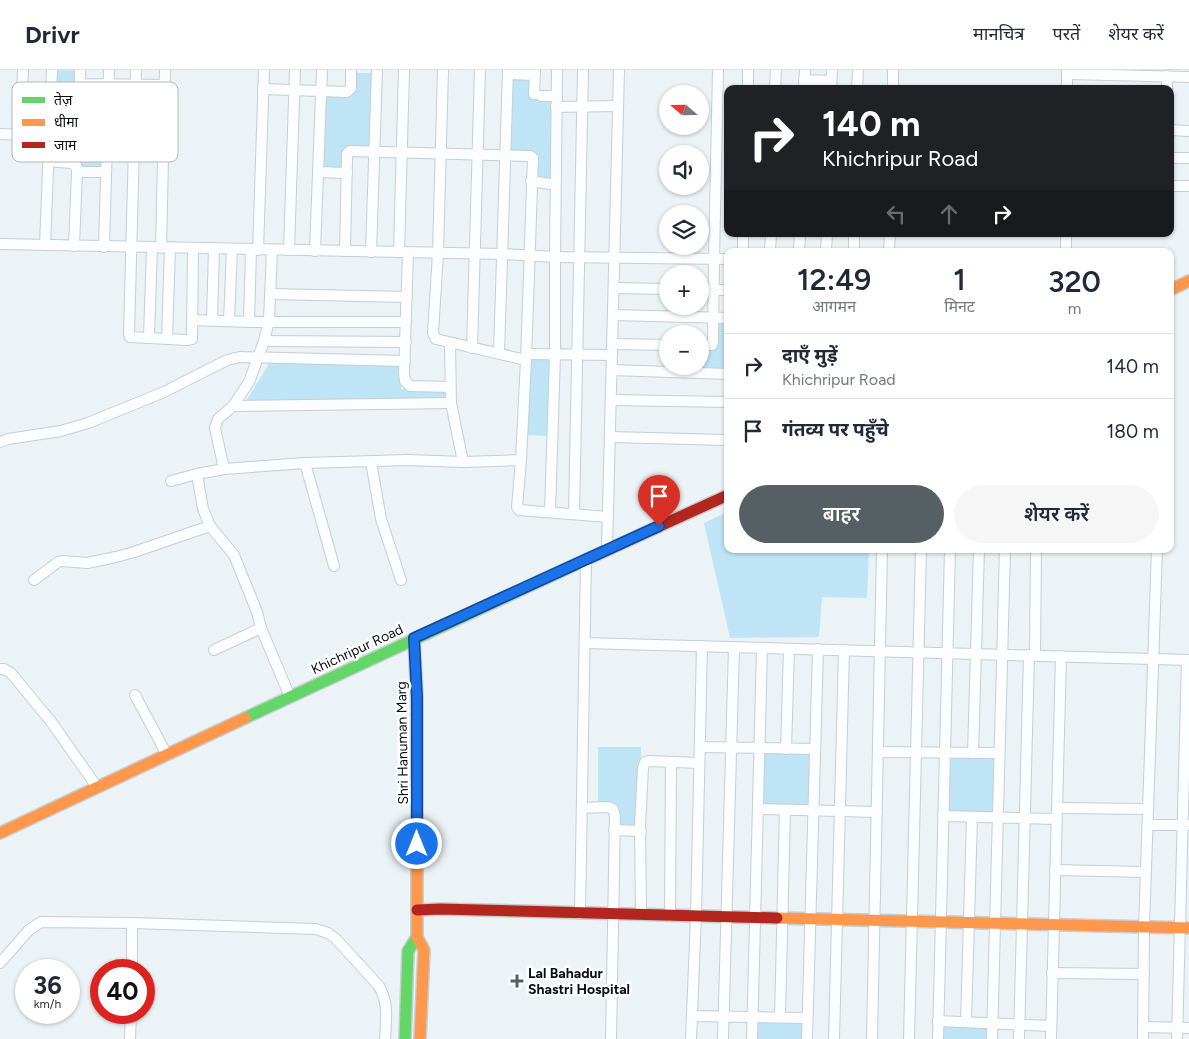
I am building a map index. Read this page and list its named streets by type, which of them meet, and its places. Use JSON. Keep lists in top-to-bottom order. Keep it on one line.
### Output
{"streets":{"street":["Khichripur Road","Shri Hanuman Marg"]},"crossings":[["Khichripur Road","Shri Hanuman Marg"]],"places":{"health":["Lal Bahadur Shastri Hospital"]},"legend":["तेज़","धीमा","जाम"],"north":"left","page":{"header":"Drivr","nav":["मानचित्र","परतें","शेयर करें"],"map_buttons":["+","−"],"turn":["140 m","Khichripur Road"],"eta":["12:49","आगमन","1","मिनट","320","m"],"list":[{"name":"दाएँ मुड़ें","note":"Khichripur Road","value":"140 m"},{"name":"गंतव्य पर पहुँचे","value":"180 m"}],"buttons":["बाहर","शेयर करें"],"speed":"36 km/h","limit":"40"}}
